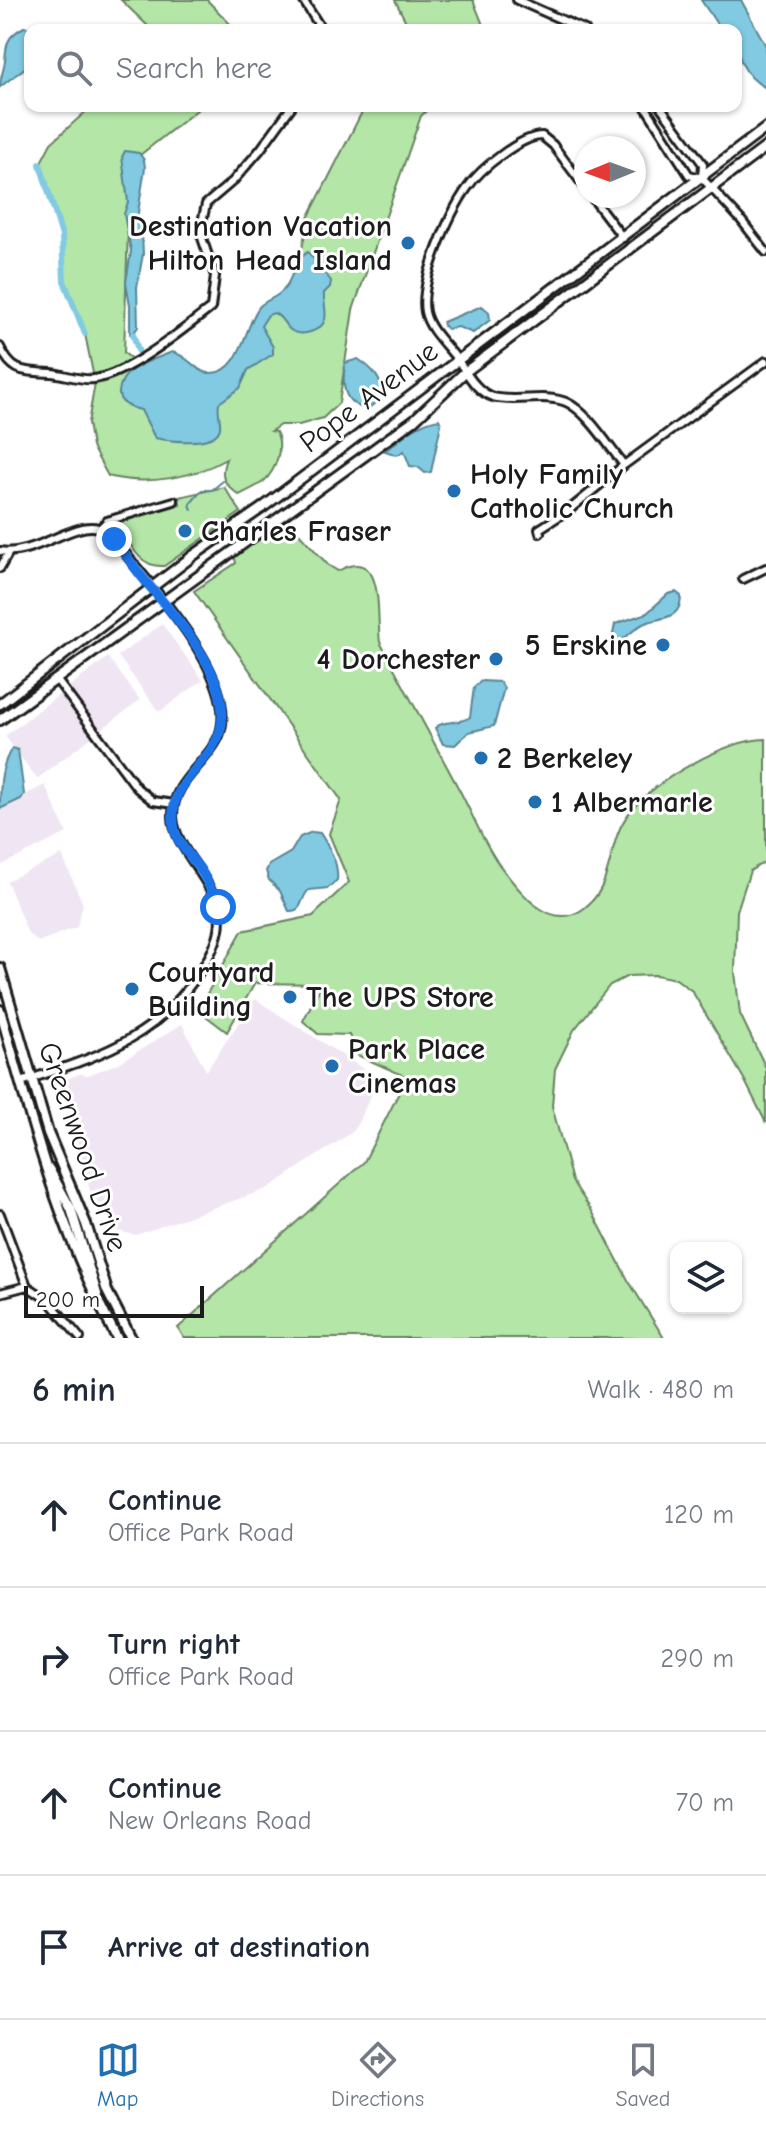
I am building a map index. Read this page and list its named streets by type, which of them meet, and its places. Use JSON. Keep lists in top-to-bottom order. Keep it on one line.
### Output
{"streets":{"main road":["Pope Avenue","Greenwood Drive"]},"places":["Destination Vacation Hilton Head Island","Holy Family Catholic Church","Charles Fraser","5 Erskine","4 Dorchester","2 Berkeley","1 Albermarle","Courtyard Building","The UPS Store","Park Place Cinemas"],"scale_bar":"200 m","north":"left","page":{"search":"Search here","scale":"200 m","heading":["6 min","Walk · 480 m"],"list":[["Continue","Office Park Road","120 m"],["Turn right","Office Park Road","290 m"],["Continue","New Orleans Road","70 m"],"Arrive at destination"],"nav":["Map","Directions","Saved"]}}
